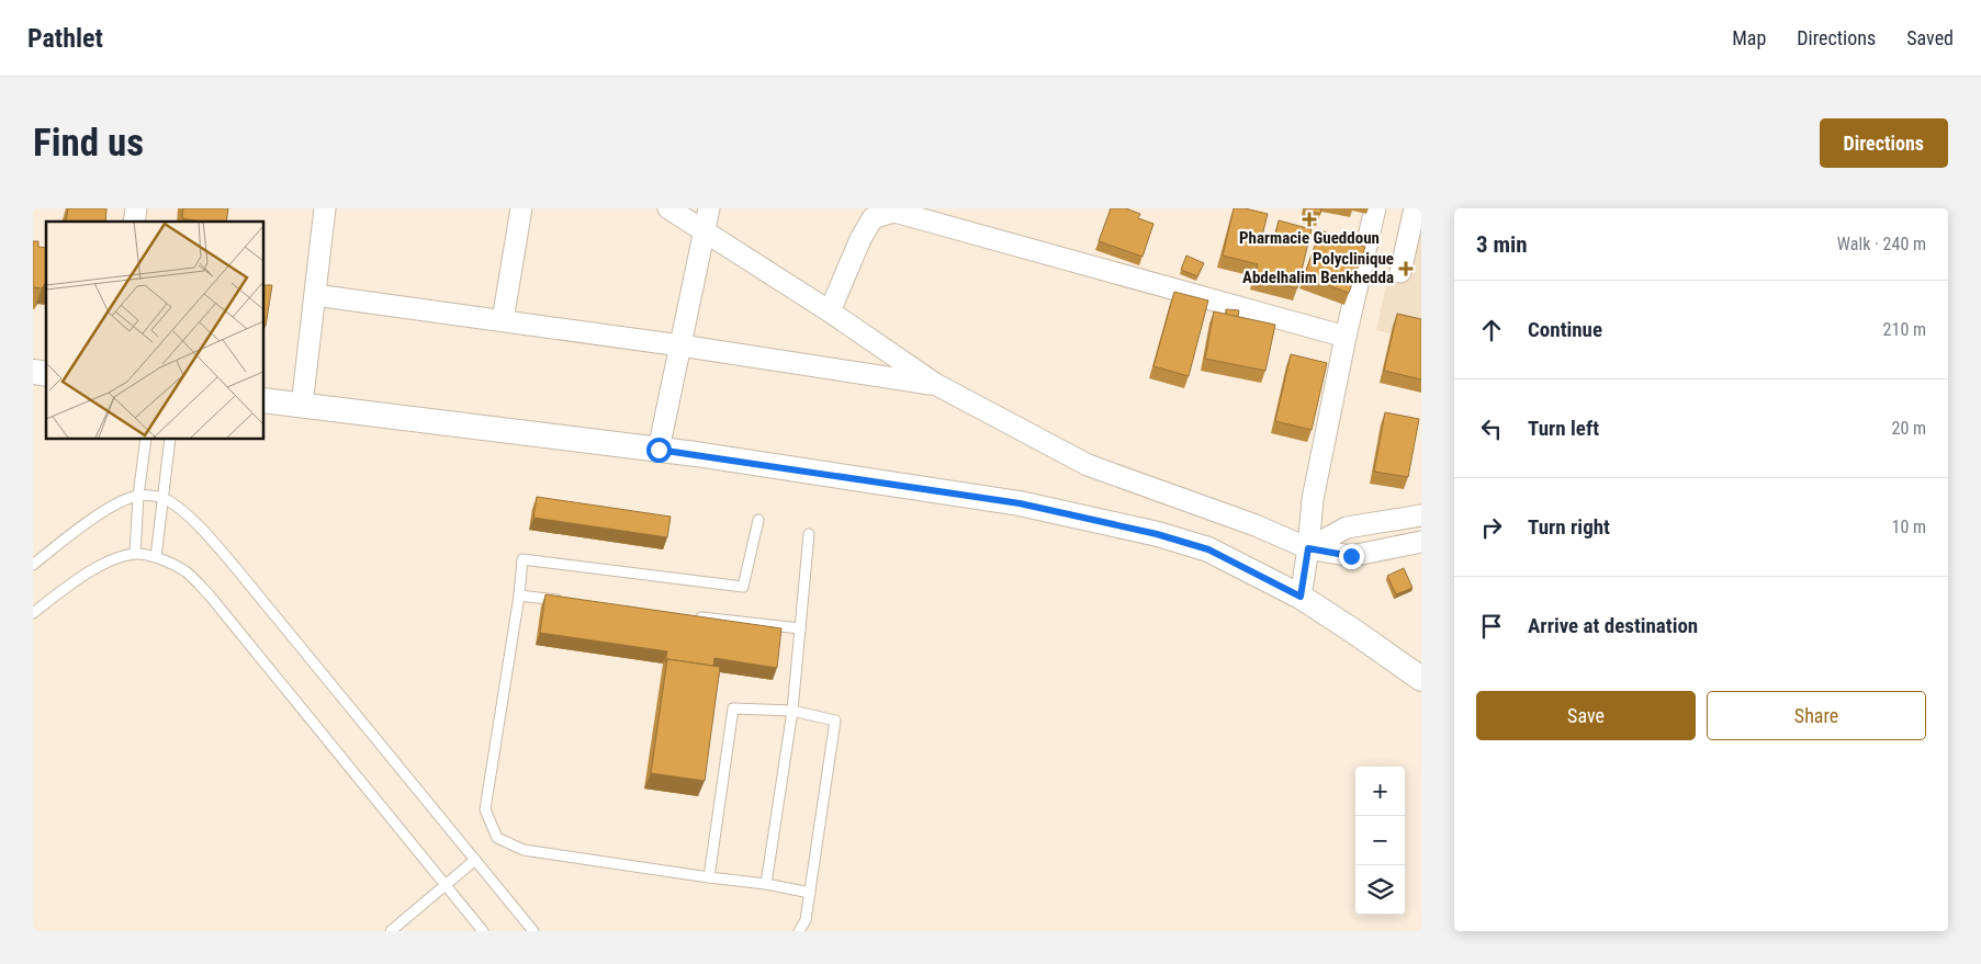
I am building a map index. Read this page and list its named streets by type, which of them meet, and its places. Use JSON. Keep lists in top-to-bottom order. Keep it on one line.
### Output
{"places":{"health":["Pharmacie Gueddoun","Polyclinique Abdelhalim Benkhedda"]},"page":{"header":"Pathlet","nav":["Map","Directions","Saved"],"buttons":["Directions",["Save","Share"]],"title":"Find us","heading":["3 min","Walk · 240 m"],"list":[["Continue","210 m"],["Turn left","20 m"],["Turn right","10 m"],"Arrive at destination"],"map_buttons":["+","−"]}}
